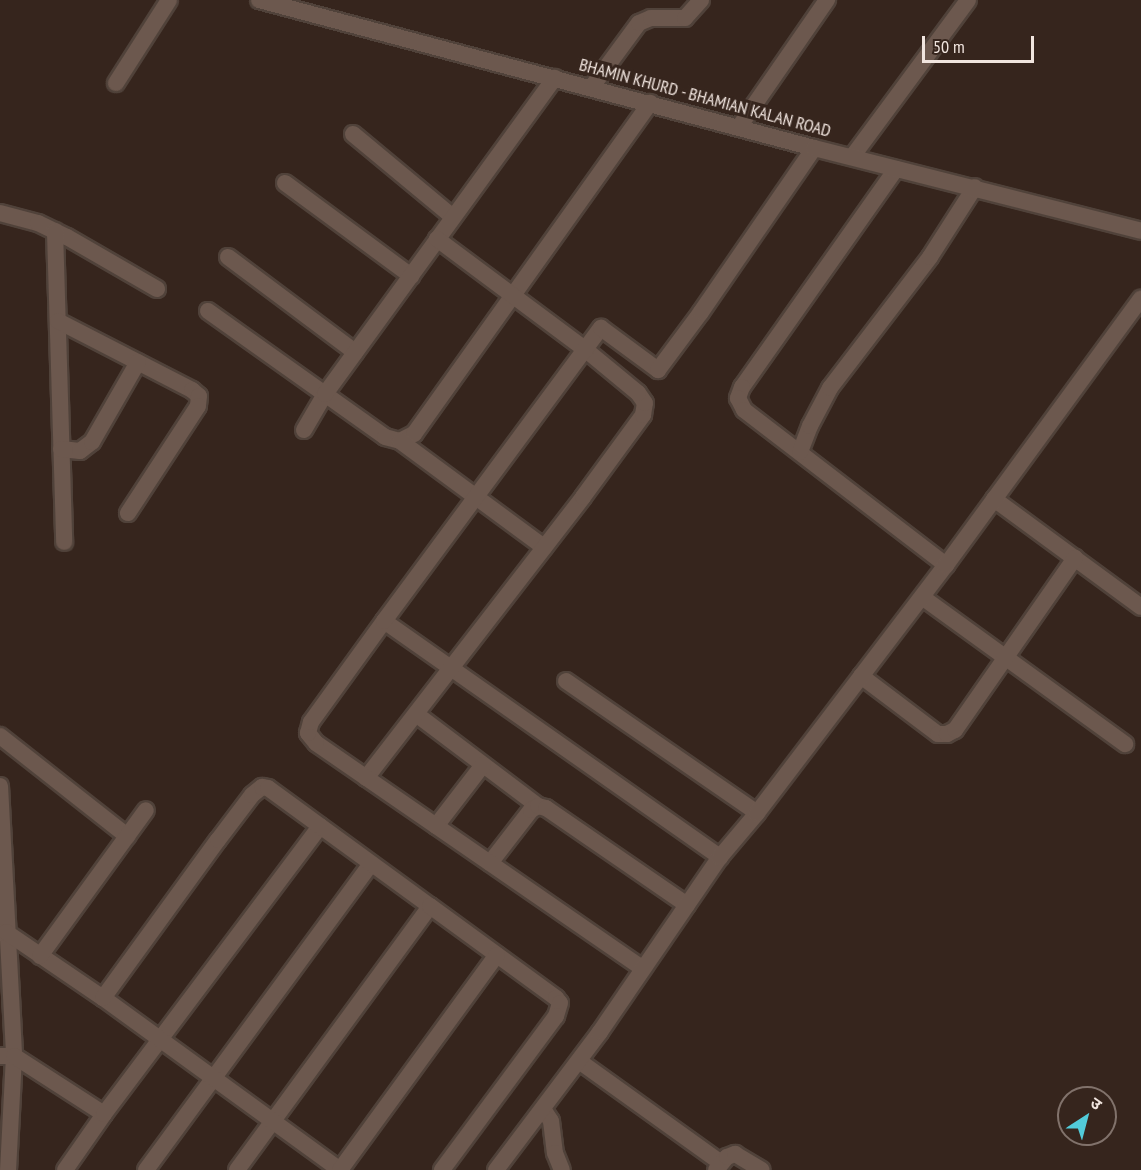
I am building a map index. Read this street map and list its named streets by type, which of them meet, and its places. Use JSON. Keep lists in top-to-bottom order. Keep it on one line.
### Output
{"streets":{"street":["BHAMIN KHURD - BHAMIAN KALAN ROAD"]},"scale_bar":"50 m","north":"top right"}
